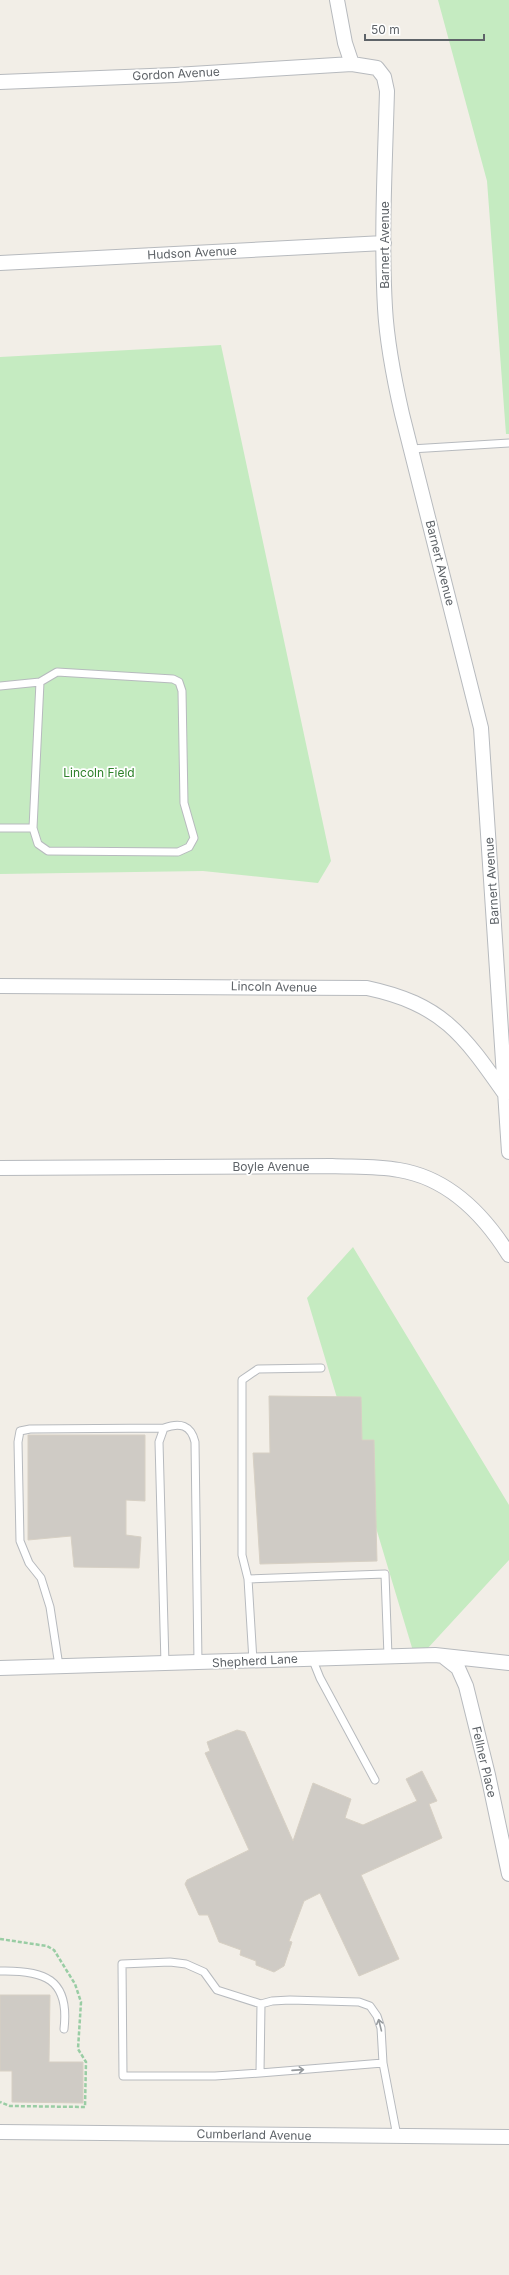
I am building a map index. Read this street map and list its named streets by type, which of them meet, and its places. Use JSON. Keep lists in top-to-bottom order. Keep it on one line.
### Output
{"streets":{"street":["Gordon Avenue","Barnert Avenue","Hudson Avenue","Lincoln Avenue","Boyle Avenue","Shepherd Lane","Fellner Place","Cumberland Avenue"]},"crossings":[["Gordon Avenue","Barnert Avenue"],["Barnert Avenue","Hudson Avenue"],["Barnert Avenue","Lincoln Avenue"],["Shepherd Lane","Fellner Place"]],"parks":["Lincoln Field"],"scale_bar":"50 m"}
